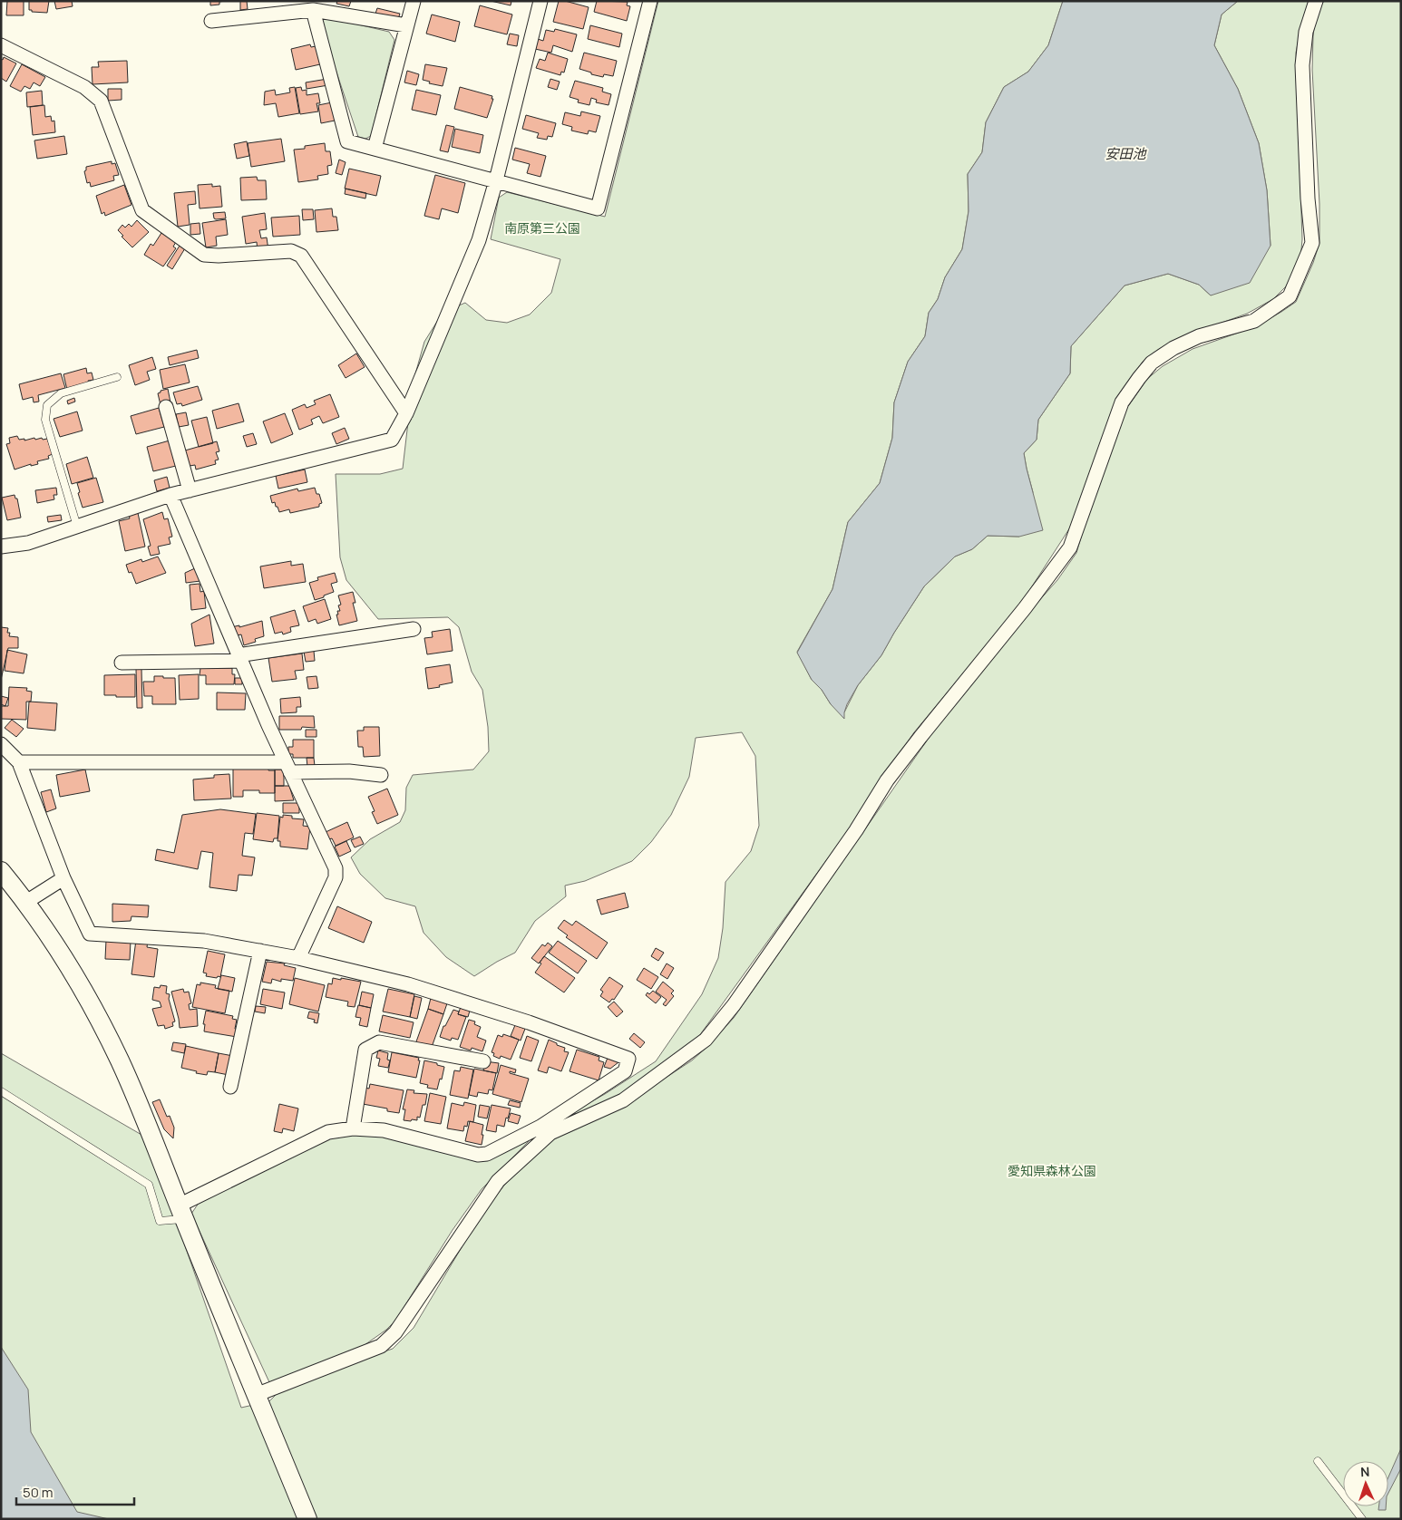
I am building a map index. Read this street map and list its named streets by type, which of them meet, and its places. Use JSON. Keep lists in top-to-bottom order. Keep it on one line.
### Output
{"water":["安田池"],"parks":["南原第三公園","愛知県森林公園"],"scale_bar":"50 m","north":"top"}
